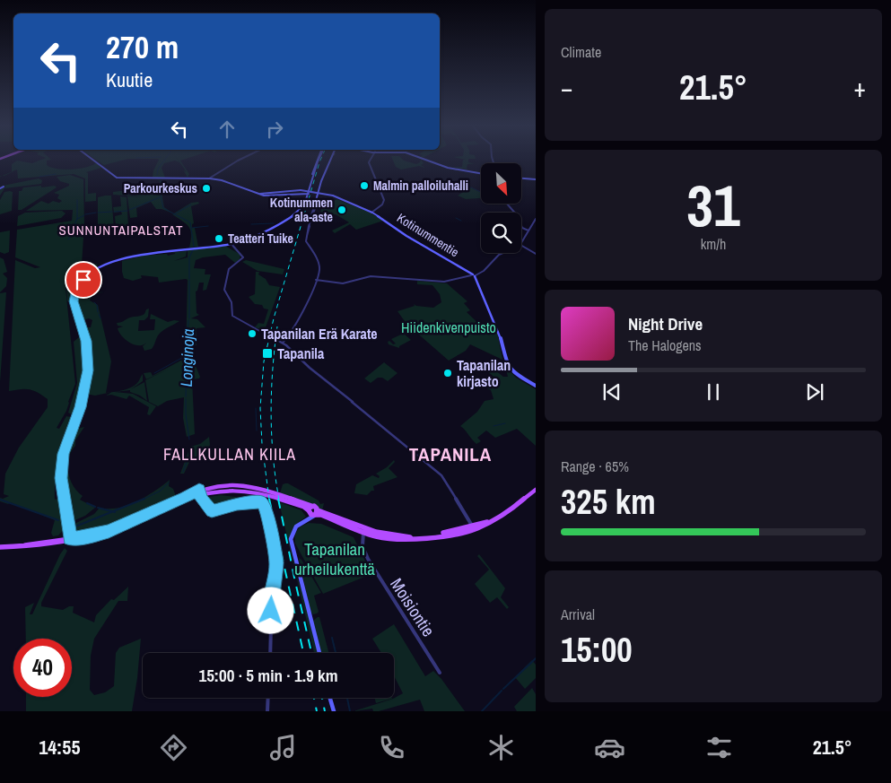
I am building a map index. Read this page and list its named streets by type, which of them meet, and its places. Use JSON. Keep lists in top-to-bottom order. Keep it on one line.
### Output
{"streets":{"main road":["Kotinummentie"],"street":["Moisiontie"]},"districts":["SUNNUNTAIPALSTAT","FALLKULLAN KIILA","TAPANILA"],"water":["Longinoja"],"parks":["Hiidenkivenpuisto","Tapanilan urheilukenttä"],"places":{"other":["Malmin palloiluhalli","Parkourkeskus","Kotinummen ala-aste","Teatteri Tuike","Tapanilan Erä Karate","Tapanilan kirjasto"],"transit":["Tapanila"]},"north":"bottom right","page":{"tile":["Climate",["31","km/h"],["Range · 65%","325 km"],["Arrival","15:00"]],"turn":["270 m","Kuutie"],"heat":["−","21.5°","+"],"song":["Night Drive","The Halogens"],"limit":"40","trip":"15:00 · 5 min · 1.9 km","tabs":["14:55","21.5°"]}}
